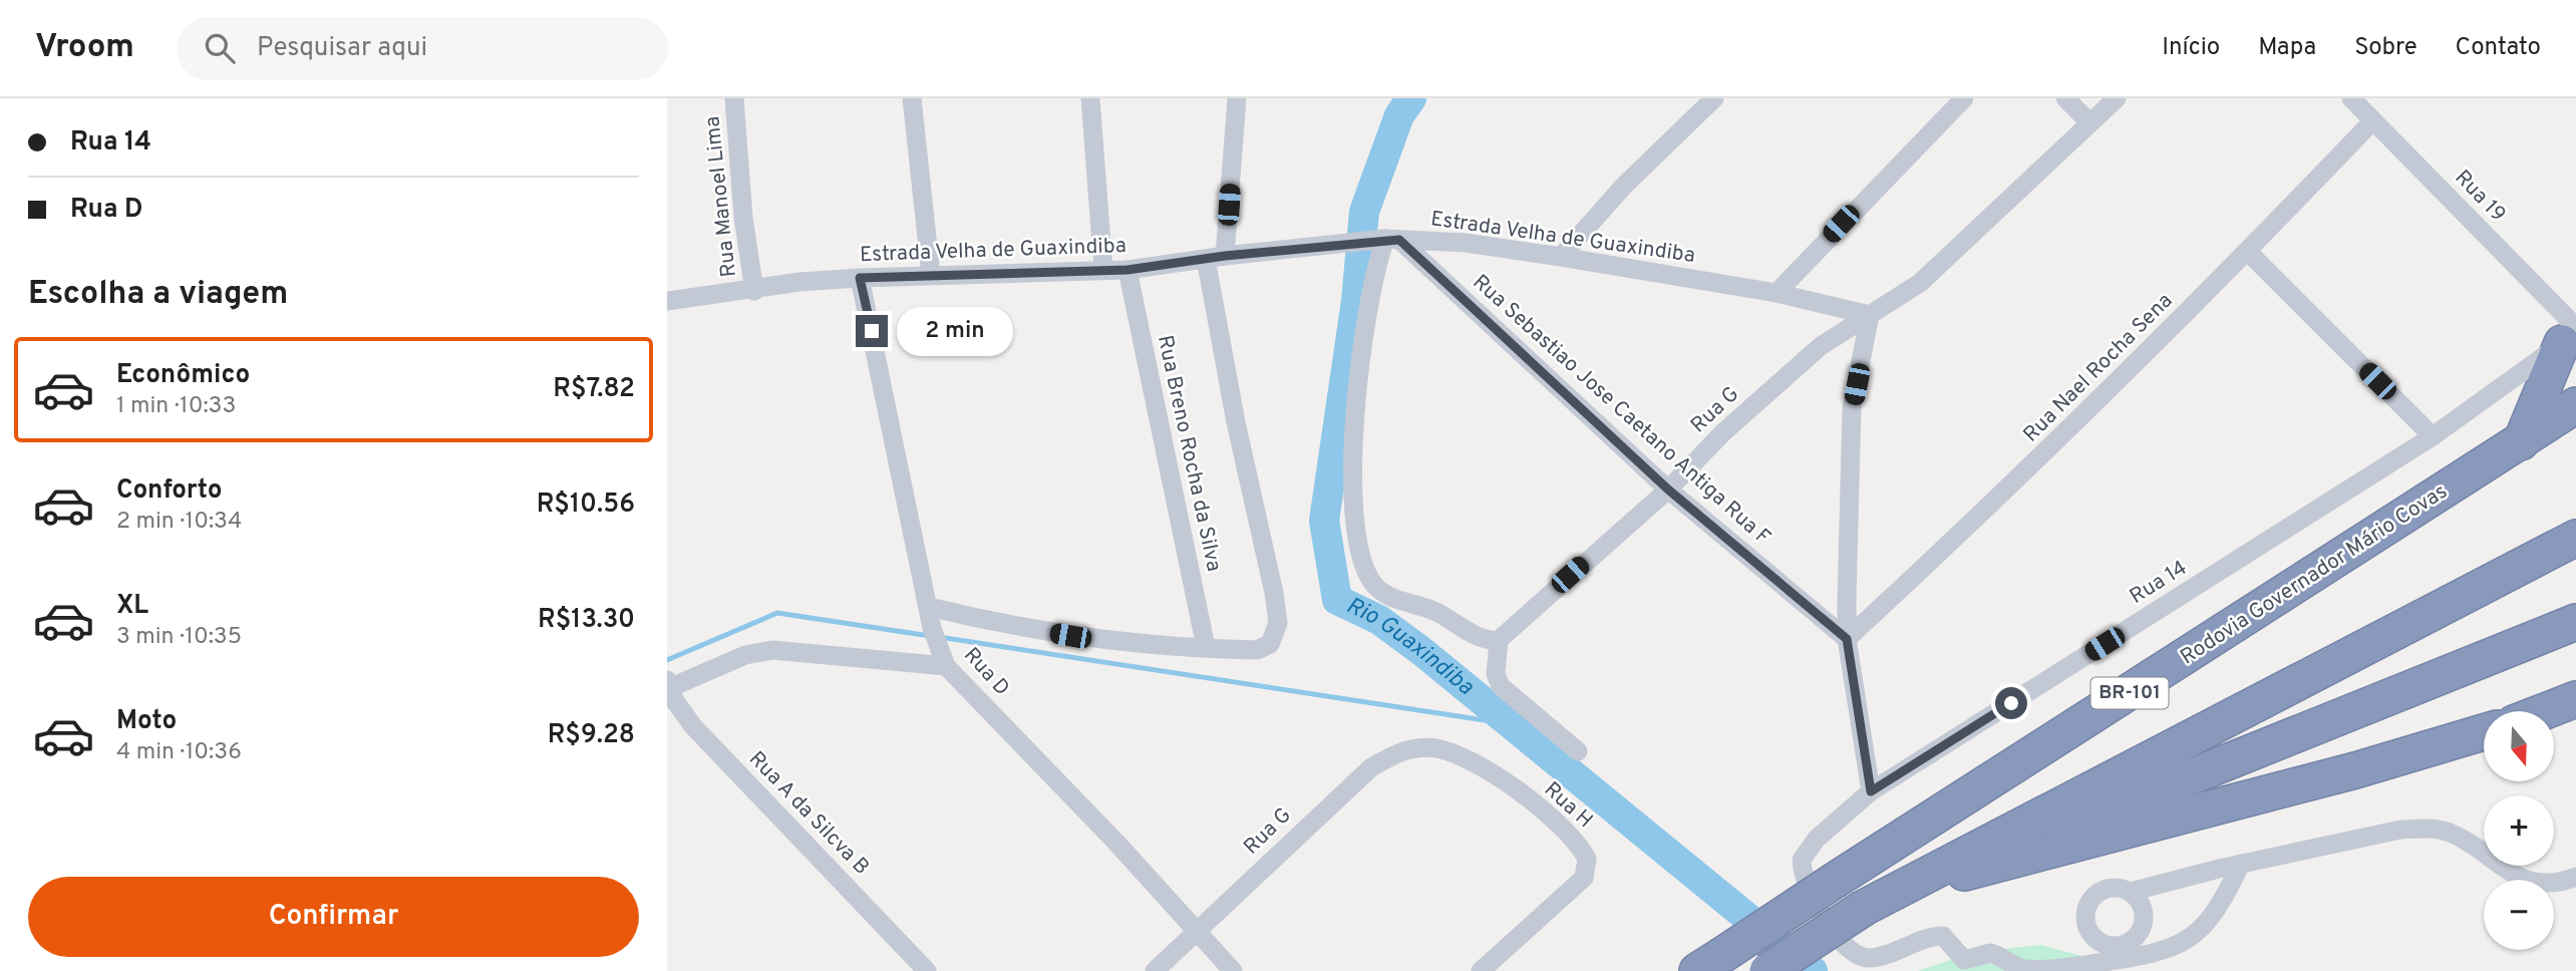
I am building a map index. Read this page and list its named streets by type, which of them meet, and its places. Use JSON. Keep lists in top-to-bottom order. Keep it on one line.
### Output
{"streets":{"highway":["Rodovia Governador Mário Covas","BR-101"],"street":["Rua Manoel Lima","Rua 19","Estrada Velha de Guaxindiba","Rua Nael Rocha Sena","Rua Sebastiao Jose Caetano Antiga Rua F","Rua G","Rua Breno Rocha da Silva","Rua 14","Rua D","Rua H","Rua A da Silcva B"]},"crossings":[["Rua Manoel Lima","Estrada Velha de Guaxindiba"],["Rua 19","Rua Nael Rocha Sena"],["Rua 19","Rua 14"],["Estrada Velha de Guaxindiba","Rua Sebastiao Jose Caetano Antiga Rua F"],["Estrada Velha de Guaxindiba","Rua G"],["Estrada Velha de Guaxindiba","Rua Breno Rocha da Silva"],["Estrada Velha de Guaxindiba","Rua D"],["Rua Nael Rocha Sena","Rua Sebastiao Jose Caetano Antiga Rua F"],["Rua Sebastiao Jose Caetano Antiga Rua F","Rua G"],["Rua G","Rua D"],["Rua G","Rua H"]],"water":["Rio Guaxindiba"],"north":"bottom","page":{"header":"Vroom","search":"Pesquisar aqui","nav":["Início","Mapa","Sobre","Contato"],"banner":["Rua 14","Rua D"],"heading":"Escolha a viagem","bubble":"2 min","list":[{"name":"Econômico","note":"1 min · 10:33","value":"R$7.82"},{"name":"Conforto","note":"2 min · 10:34","value":"R$10.56"},{"name":"XL","note":"3 min · 10:35","value":"R$13.30"},{"name":"Moto","note":"4 min · 10:36","value":"R$9.28"}],"map_buttons":["+","−"],"buttons":"Confirmar"}}
